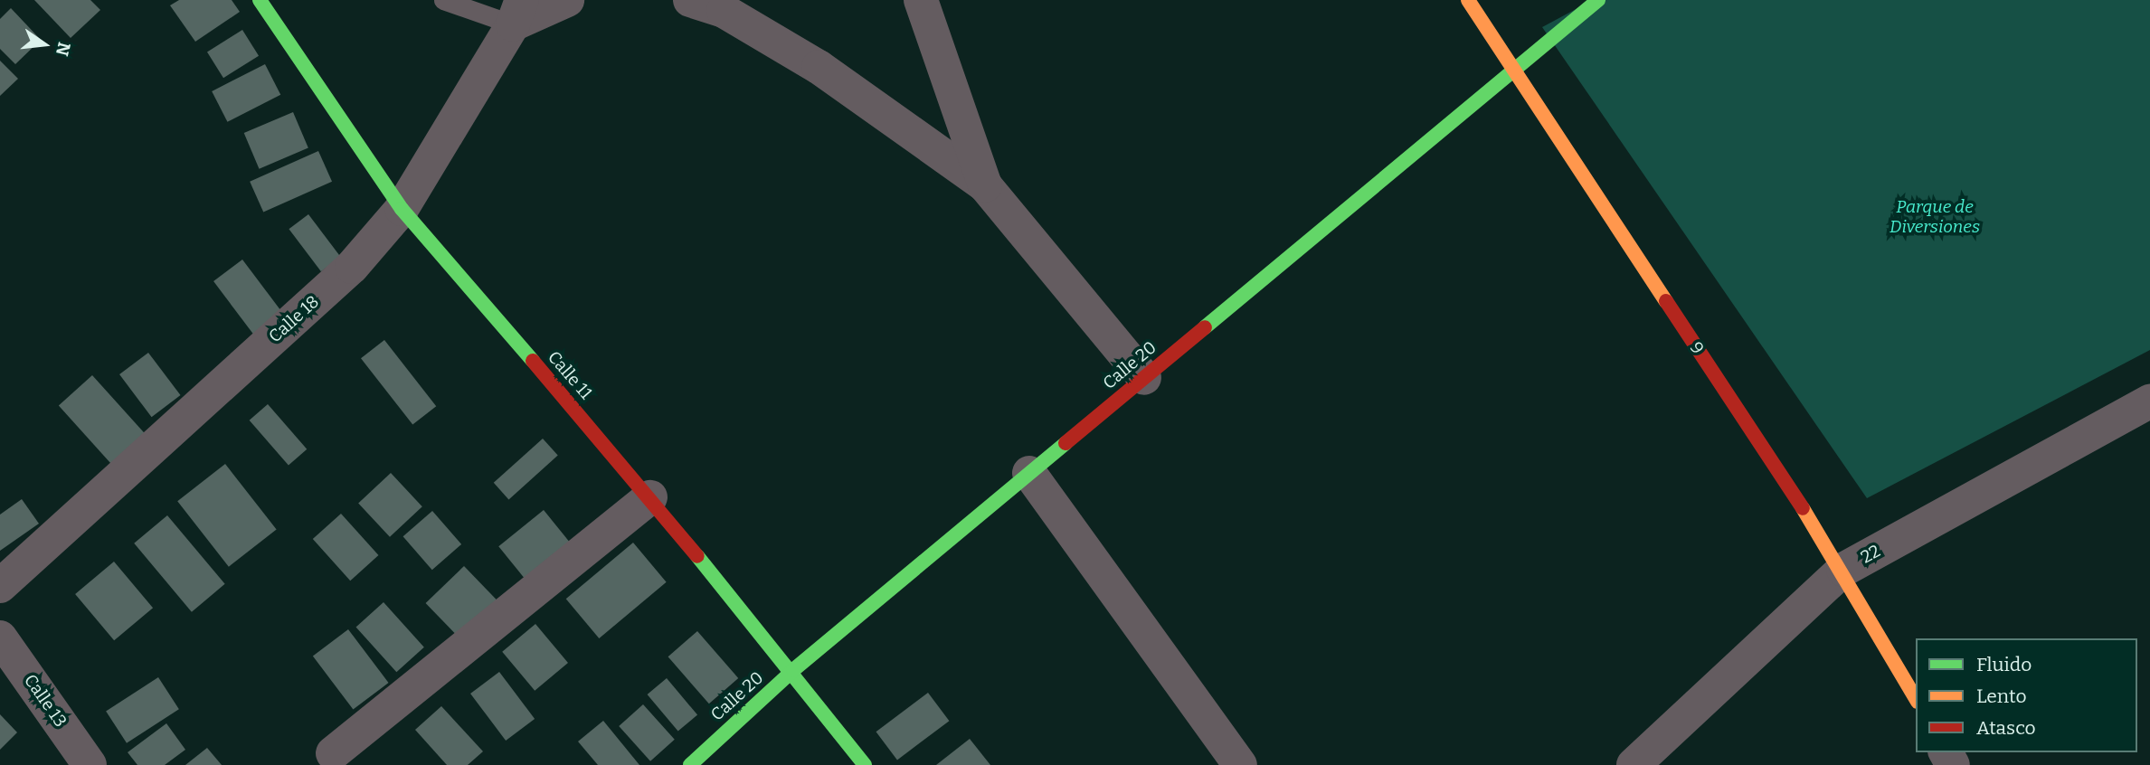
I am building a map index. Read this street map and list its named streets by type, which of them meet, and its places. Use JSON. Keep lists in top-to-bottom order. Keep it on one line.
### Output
{"streets":{"street":["Calle 18","9","Calle 20","Calle 11","22","Calle 13"]},"crossings":[["Calle 18","Calle 11"],["9","Calle 20"],["9","22"],["Calle 20","Calle 11"]],"parks":["Parque de Diversiones"],"legend":["Fluido","Lento","Atasco"],"north":"right"}
